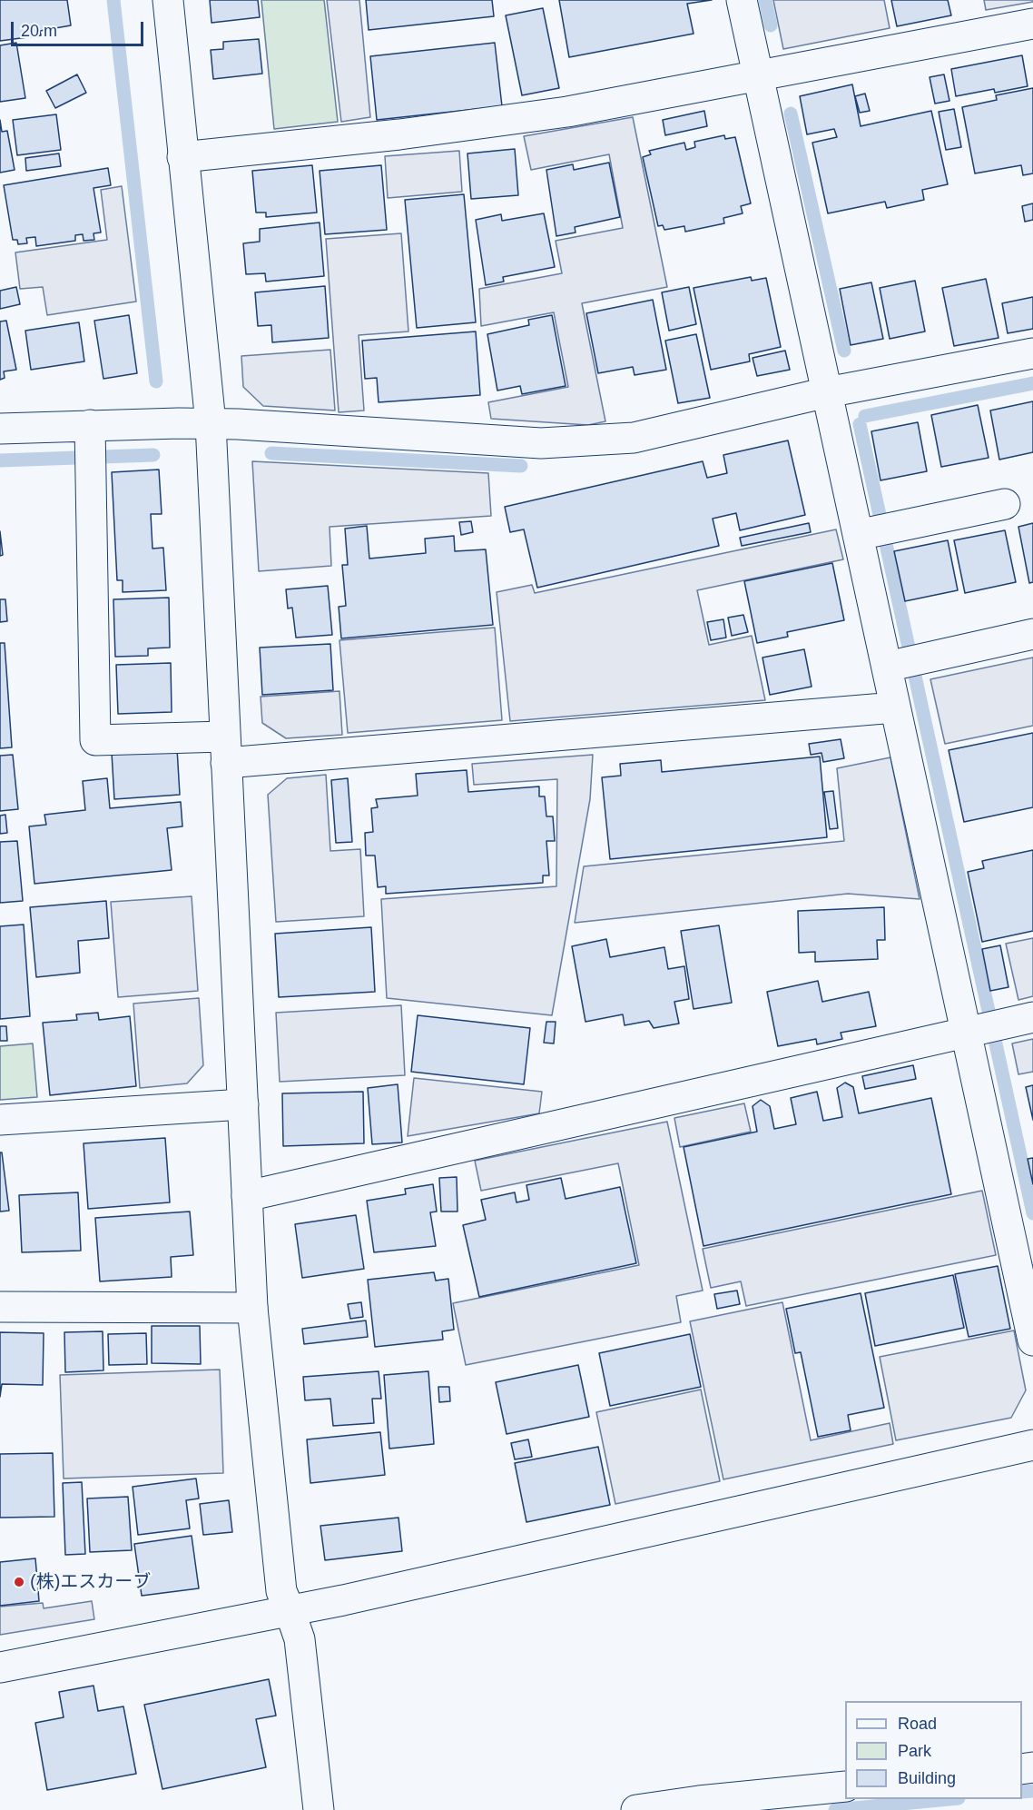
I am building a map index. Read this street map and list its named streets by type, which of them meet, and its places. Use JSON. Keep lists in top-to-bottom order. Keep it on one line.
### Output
{"places":["(株)エスカーブ"],"legend":["Road","Park","Building"],"scale_bar":"20 m"}
